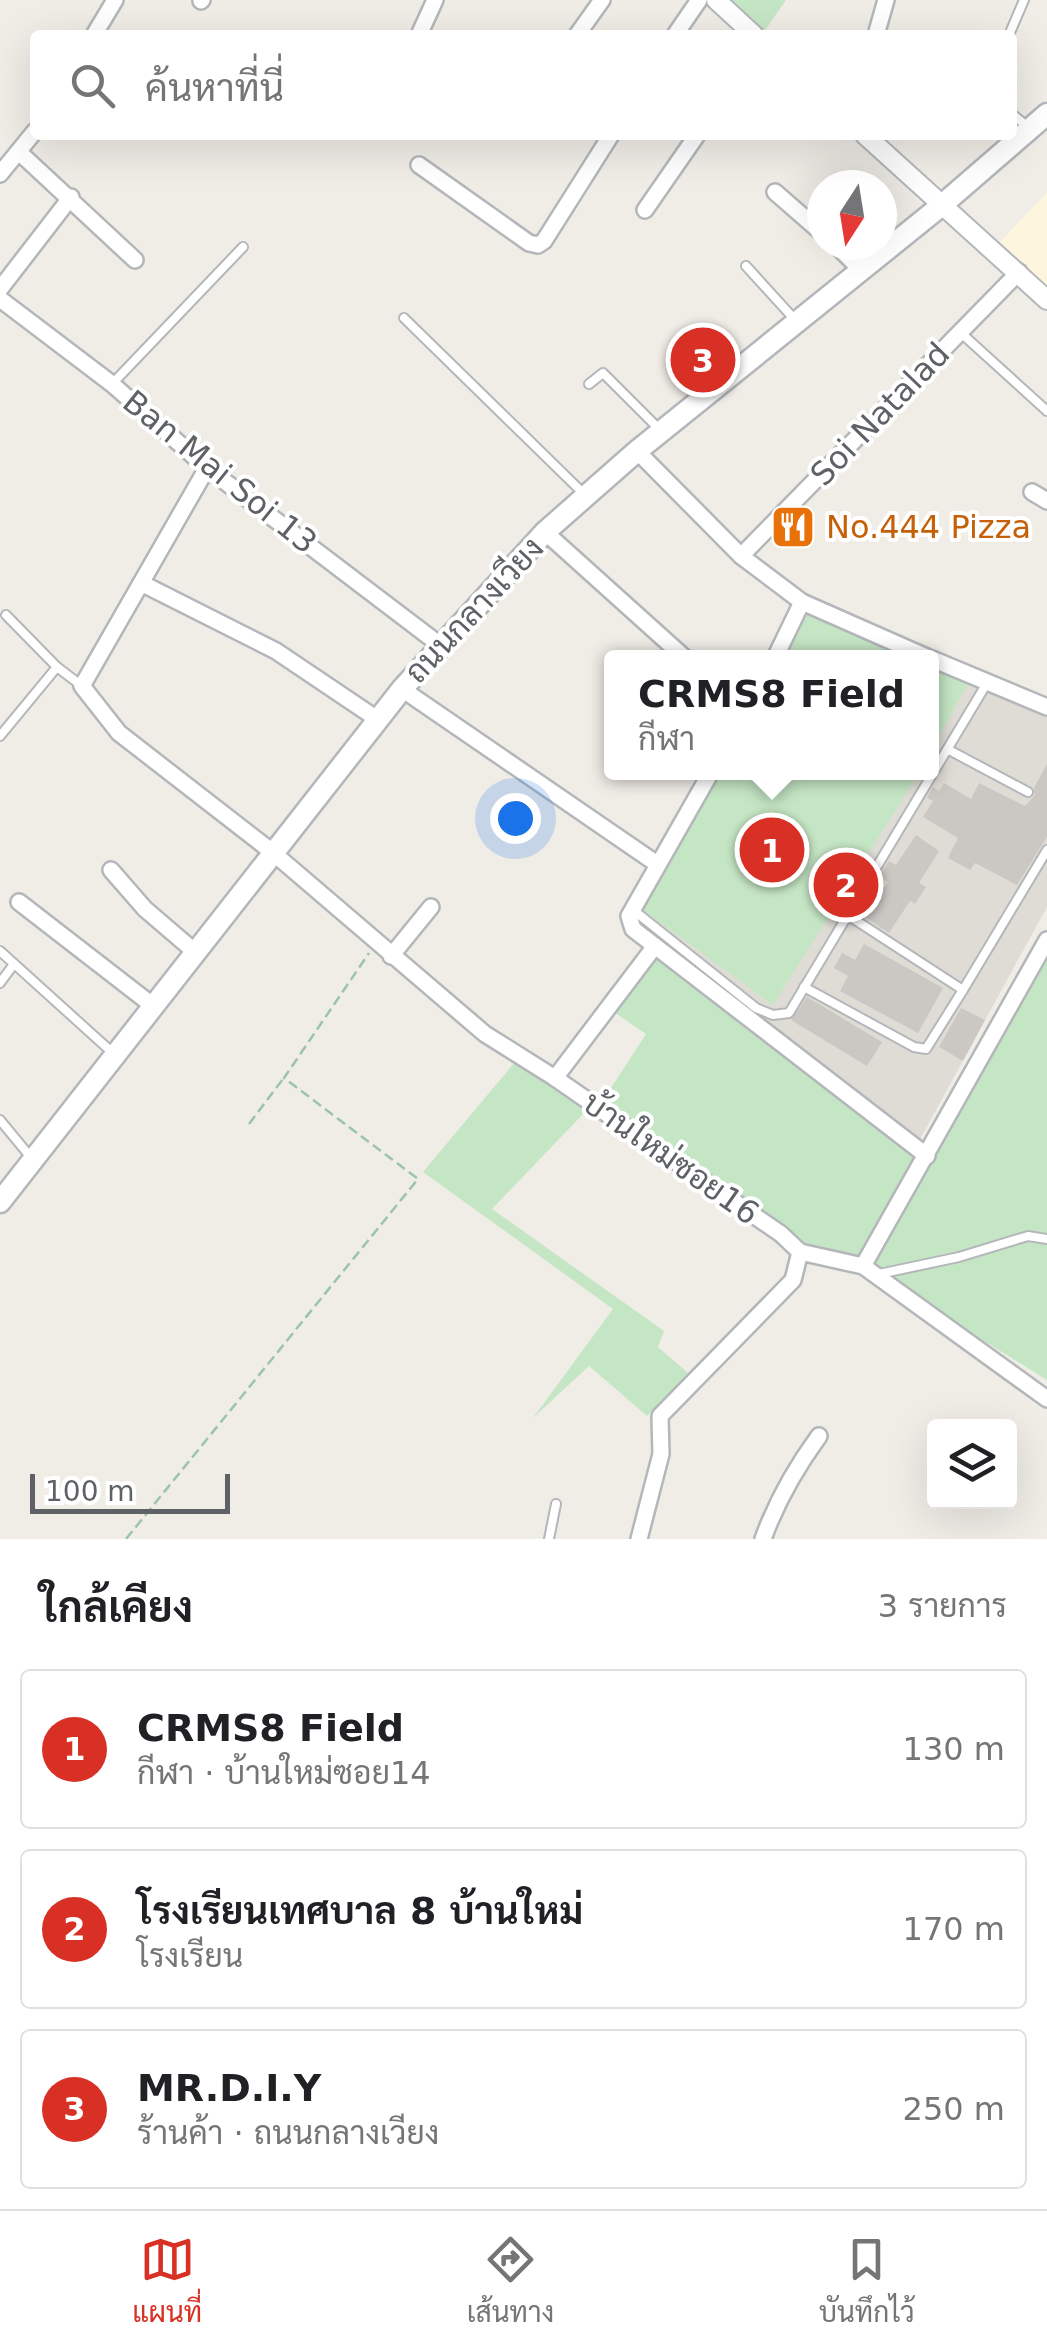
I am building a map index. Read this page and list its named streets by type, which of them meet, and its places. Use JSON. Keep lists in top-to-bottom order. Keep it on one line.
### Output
{"streets":{"main road":["ถนนกลางเวียง"],"street":["Soi Natalad","Ban Mai Soi 13","บ้านใหม่ซอย16"]},"crossings":[["Ban Mai Soi 13","ถนนกลางเวียง"],["ถนนกลางเวียง","บ้านใหม่ซอย16"]],"places":{"restaurant":["No.444 Pizza"]},"scale_bar":"100 m","north":"bottom","page":{"search":"ค้นหาที่นี่","pins":["3","1","2"],"popup":["CRMS8 Field","กีฬา"],"scale":"100 m","heading":["ใกล้เคียง","3 รายการ"],"list":[{"mark":"1","name":"CRMS8 Field","note":"กีฬา · บ้านใหม่ซอย14","value":"130 m"},{"mark":"2","name":"โรงเรียนเทศบาล 8 บ้านใหม่","note":"โรงเรียน","value":"170 m"},{"mark":"3","name":"MR.D.I.Y","note":"ร้านค้า · ถนนกลางเวียง","value":"250 m"}],"nav":["แผนที่","เส้นทาง","บันทึกไว้"]}}
